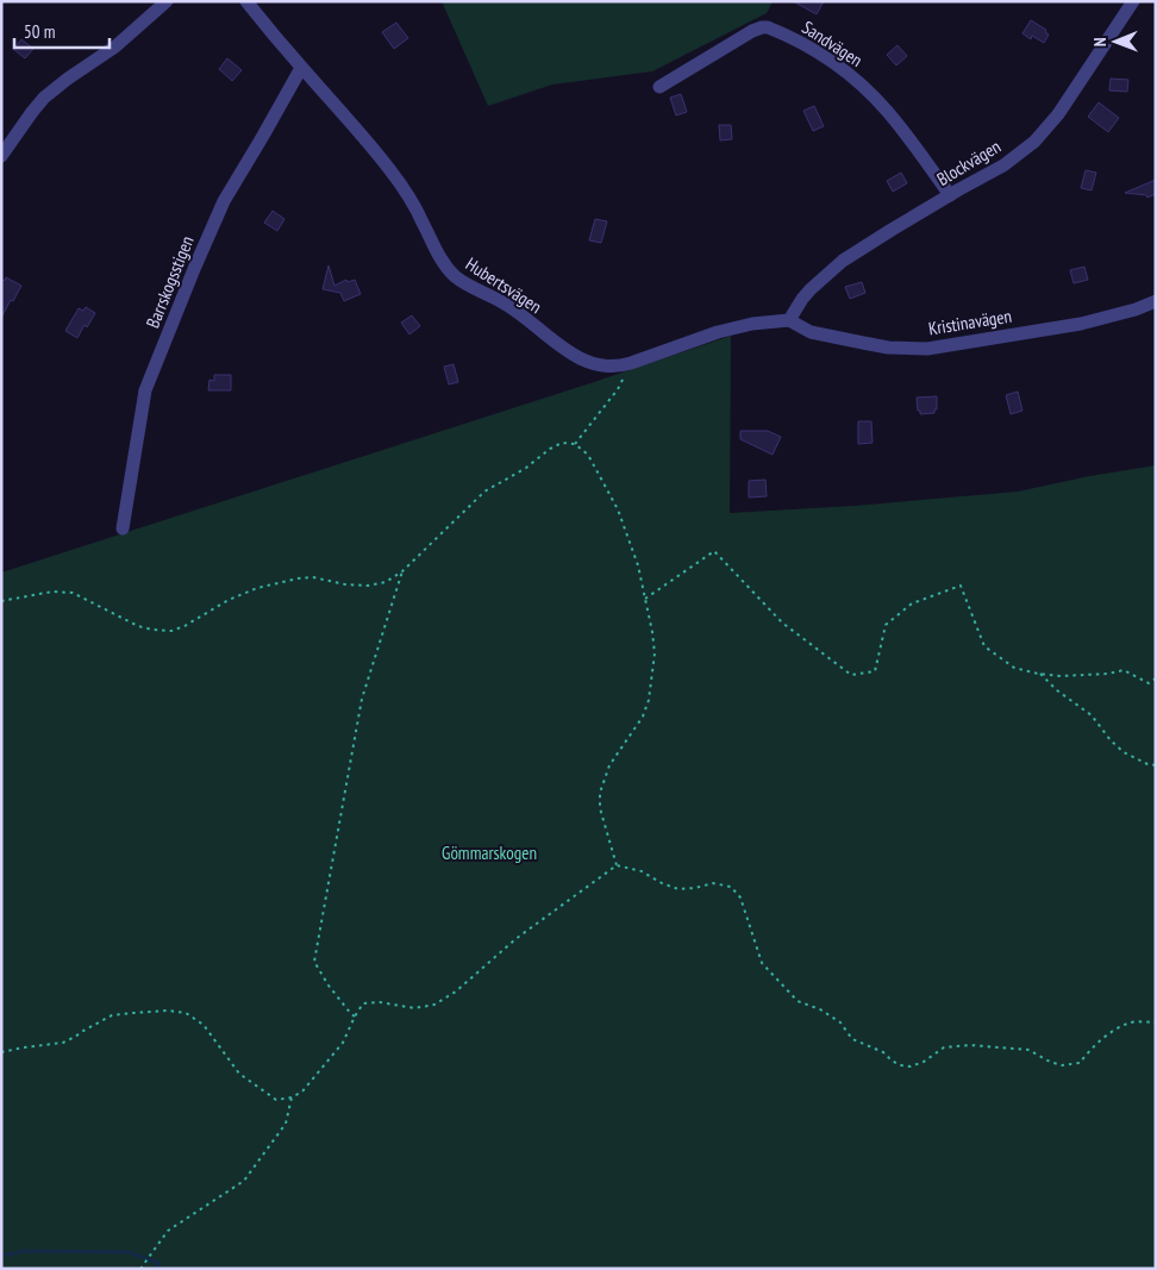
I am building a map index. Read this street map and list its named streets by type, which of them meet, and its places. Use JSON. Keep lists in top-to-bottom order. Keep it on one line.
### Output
{"streets":{"street":["Sandvägen","Blockvägen","Barrskogsstigen","Hubertsvägen","Kristinavägen"]},"crossings":[["Sandvägen","Blockvägen"],["Blockvägen","Hubertsvägen"],["Blockvägen","Kristinavägen"],["Barrskogsstigen","Hubertsvägen"],["Hubertsvägen","Kristinavägen"]],"parks":["Gömmarskogen"],"scale_bar":"50 m","north":"left"}
